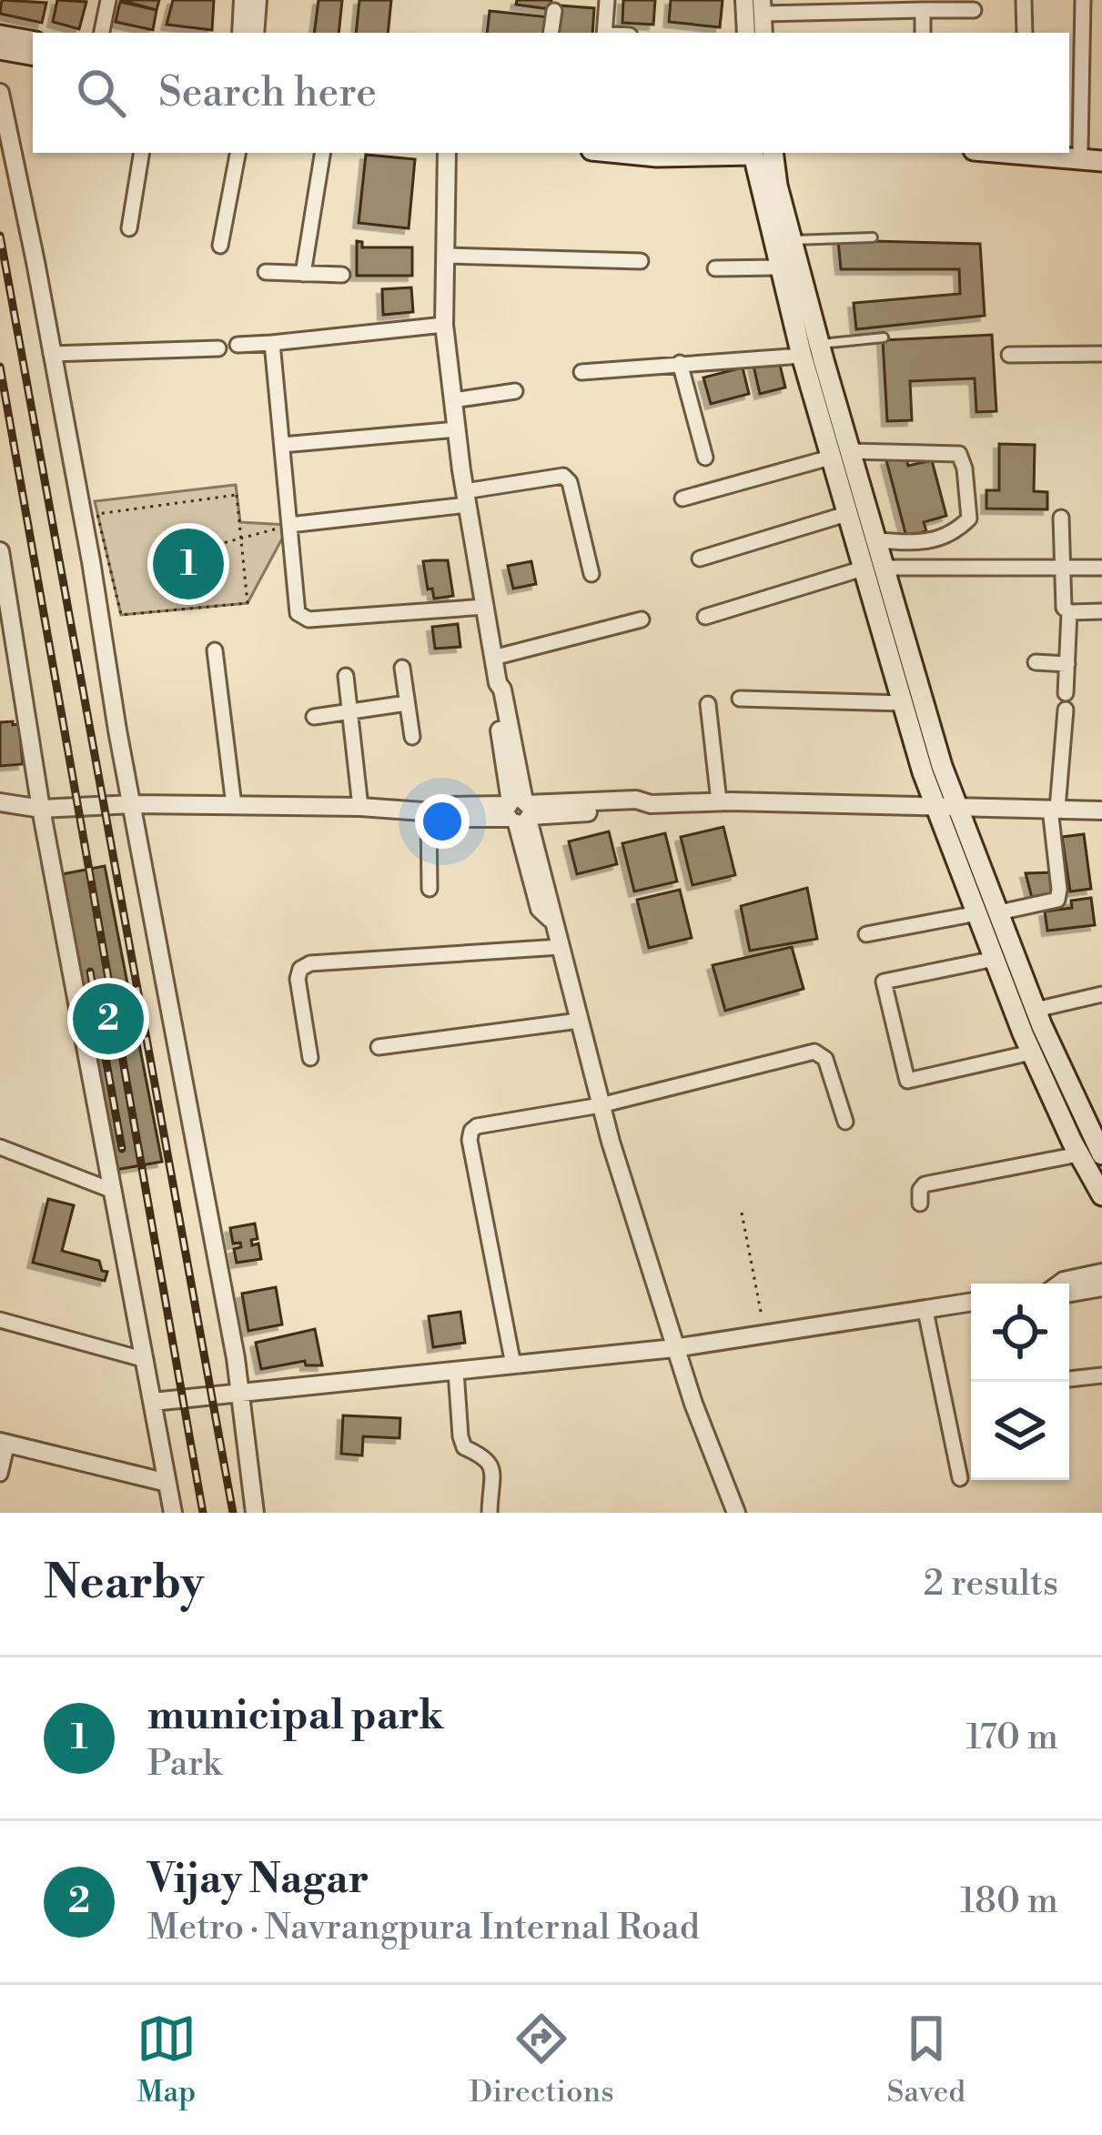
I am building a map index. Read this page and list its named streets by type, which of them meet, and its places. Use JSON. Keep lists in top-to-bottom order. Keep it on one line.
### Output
{"page":{"search":"Search here","pins":["1","2"],"heading":["Nearby","2 results"],"list":[{"mark":"1","name":"municipal park","note":"Park","value":"170 m"},{"mark":"2","name":"Vijay Nagar","note":"Metro · Navrangpura Internal Road","value":"180 m"}],"nav":["Map","Directions","Saved"]}}
